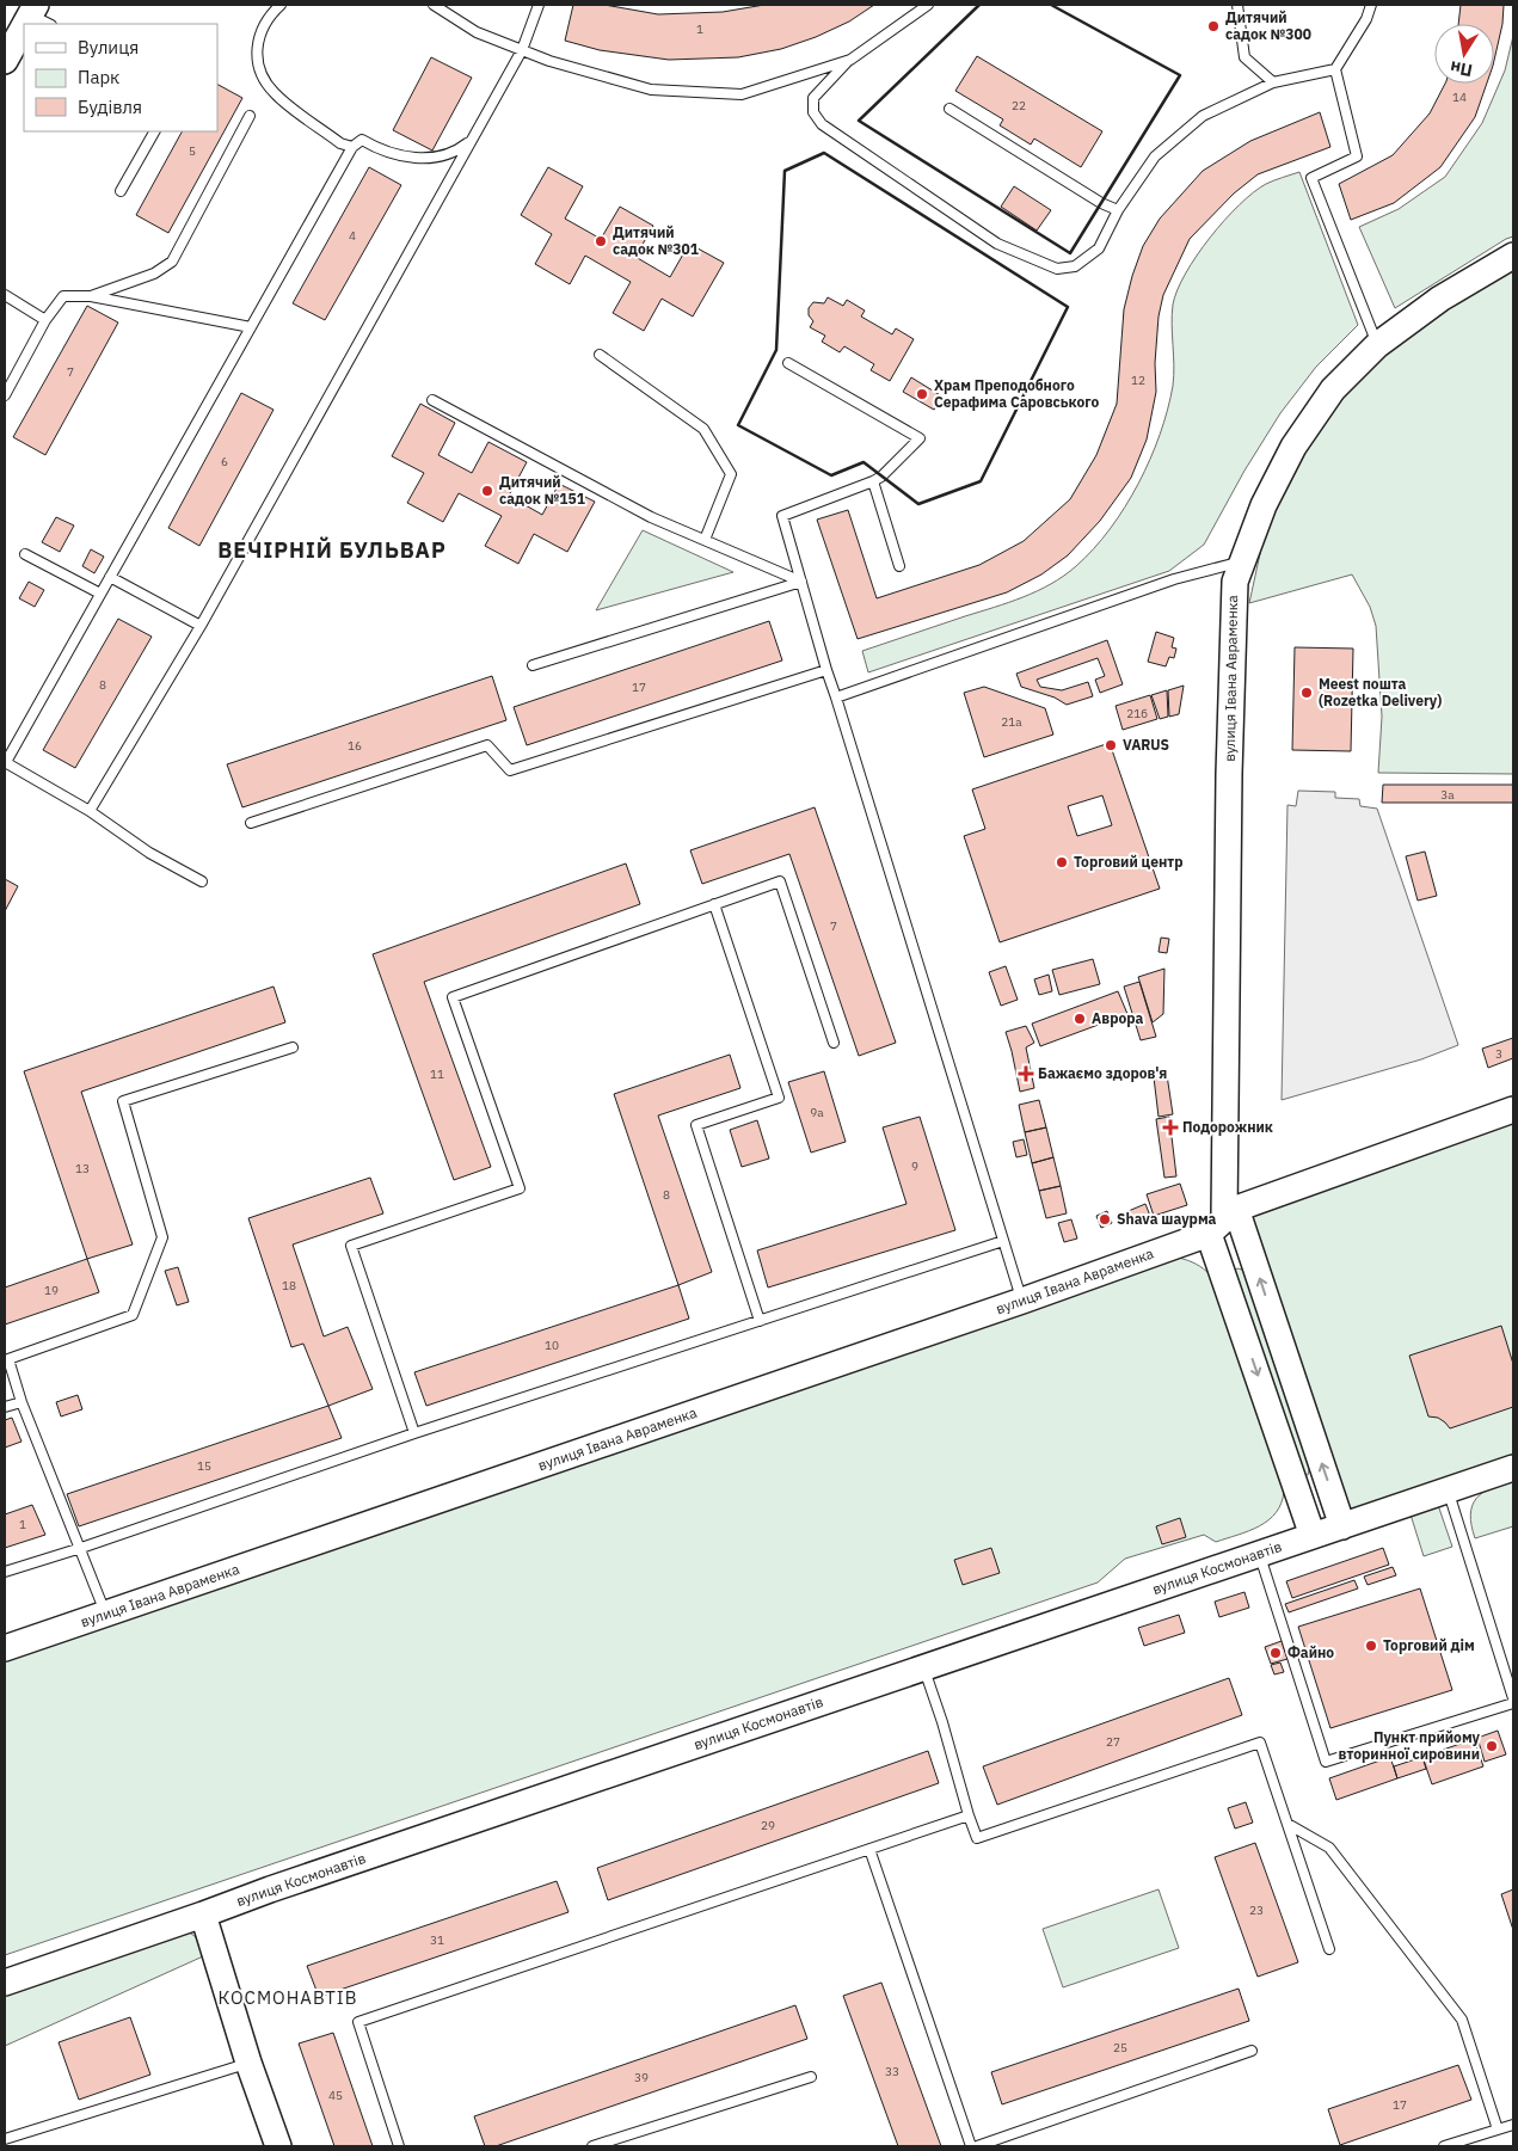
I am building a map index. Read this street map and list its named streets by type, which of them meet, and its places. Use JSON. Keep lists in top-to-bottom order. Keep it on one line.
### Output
{"streets":{"street":["вулиця Івана Авраменка","вулиця Космонавтів"]},"districts":["ВЕЧІРНІЙ БУЛЬВАР","КОСМОНАВТІВ"],"places":{"other":["Дитячий садок №300","Дитячий садок №301","Храм Преподобного Серафима Саровського","Дитячий садок №151","Meest пошта (Rozetka Delivery)","VARUS","Торговий центр","Аврора","Shava шаурма","Торговий дім","Файно","Пункт прийому вторинної сировини"],"health":["Бажаємо здоров'я","Подорожник"]},"house_numbers":["1","14","22","5","4","7","12","6","8","17","21б","21а","16","3а","7","3","11","9а","9","13","8","18","19","10","15","1","27","29","23","31","25","33","39","45","17"],"legend":["Вулиця","Парк","Будівля"],"north":"bottom"}
